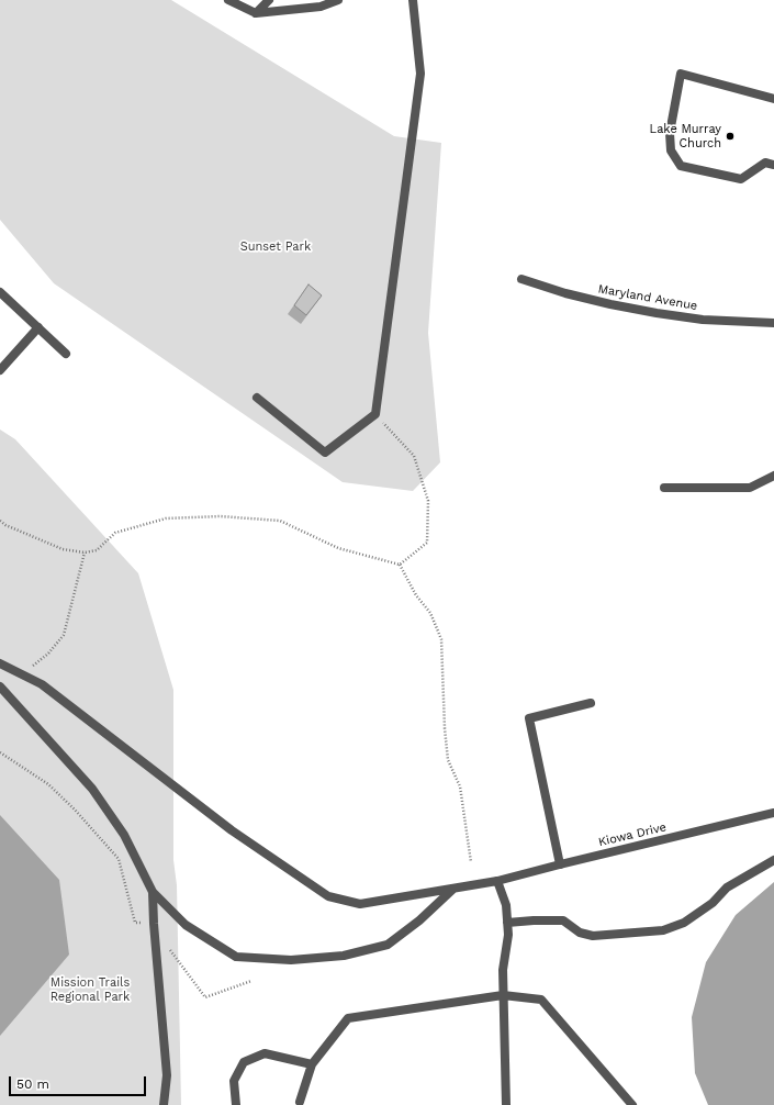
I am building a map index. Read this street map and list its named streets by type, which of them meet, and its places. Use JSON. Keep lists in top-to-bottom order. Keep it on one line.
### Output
{"streets":{"street":["Maryland Avenue","Kiowa Drive"]},"parks":["Sunset Park","Mission Trails Regional Park"],"places":["Lake Murray Church"],"scale_bar":"50 m"}
